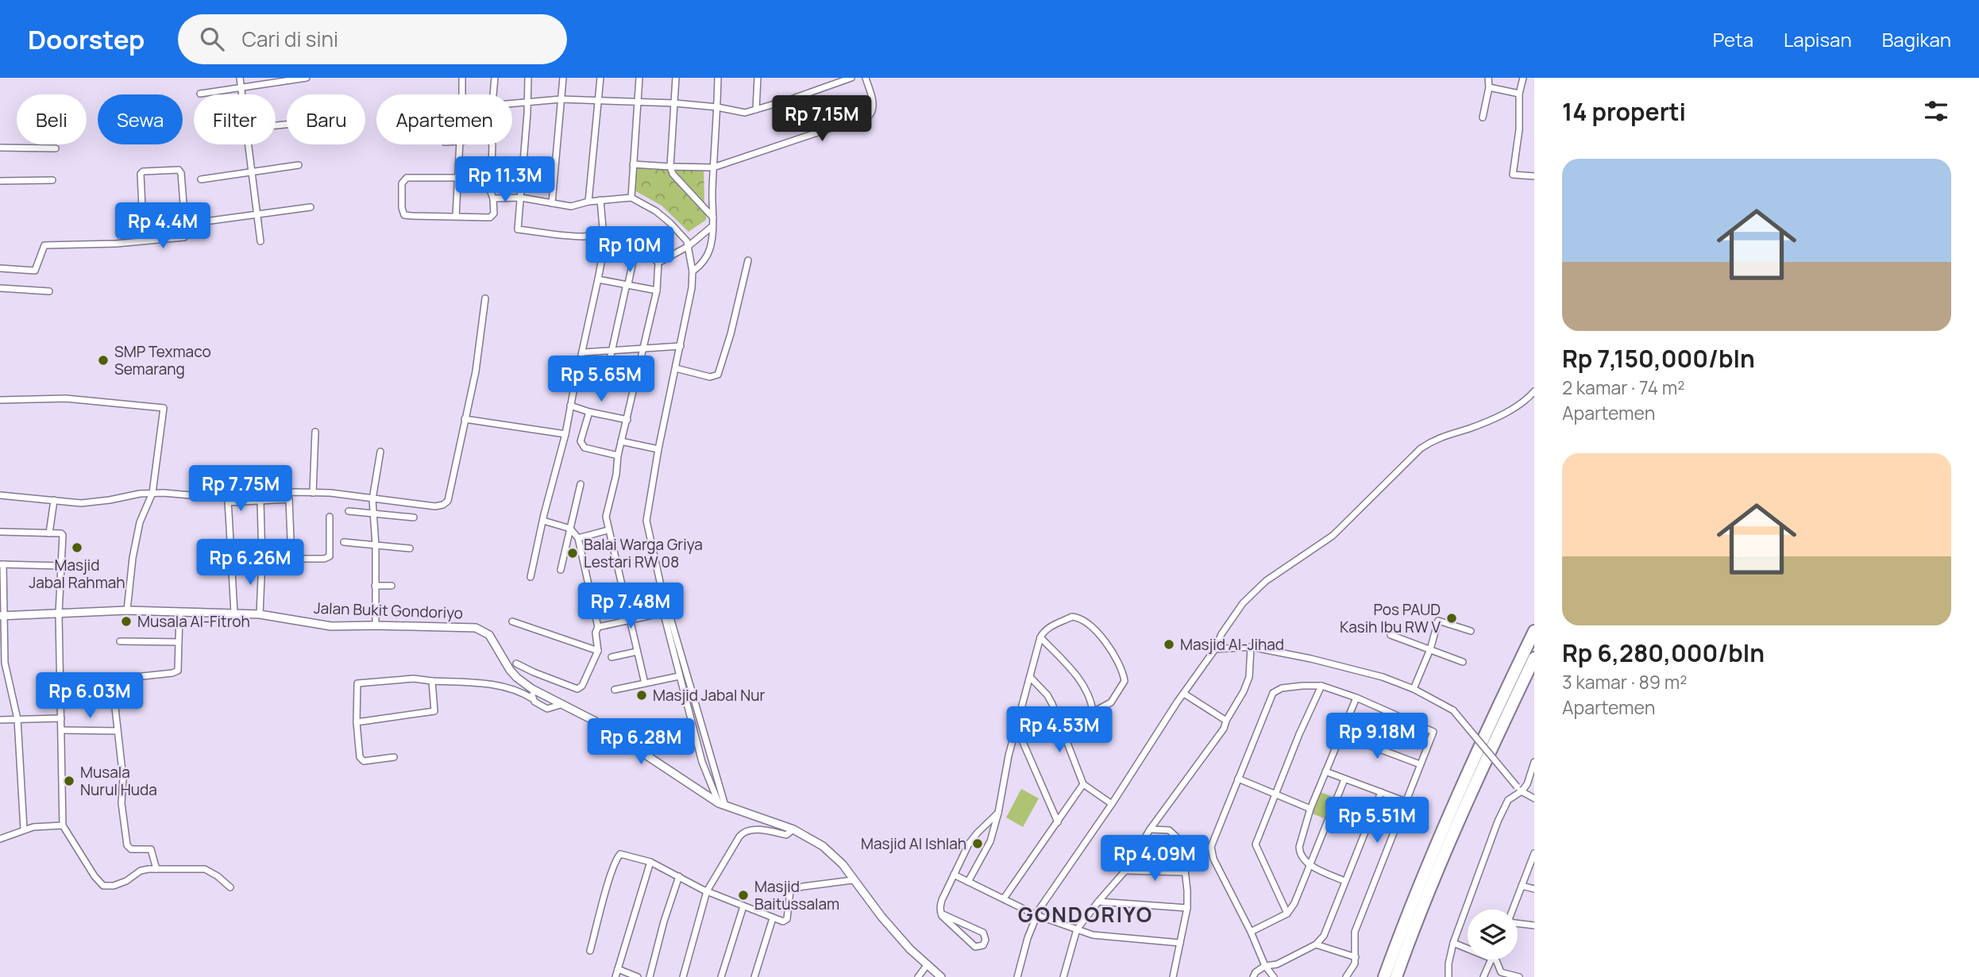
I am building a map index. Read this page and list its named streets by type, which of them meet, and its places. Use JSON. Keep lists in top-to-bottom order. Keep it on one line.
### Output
{"streets":{"street":["Jalan Bukit Gondoriyo"]},"districts":["GONDORIYO"],"places":["SMP Texmaco Semarang","Masjid Jabal Rahmah","Balai Warga Griya Lestari RW 08","Pos PAUD Kasih Ibu RW V","Musala Al-Fitroh","Masjid Al-Jihad","Masjid Jabal Nur","Musala Nurul Huda","Masjid Al Ishlah","Masjid Baitussalam"],"page":{"header":"Doorstep","search":"Cari di sini","nav":["Peta","Lapisan","Bagikan"],"heading":"14 properti","chip":["Beli","Sewa","Filter","Baru","Apartemen"],"price":["Rp 7.15M","Rp 11.3M","Rp 4.4M","Rp 10M","Rp 5.65M","Rp 7.75M","Rp 6.26M","Rp 7.48M","Rp 6.03M","Rp 4.53M","Rp 9.18M","Rp 6.28M","Rp 5.51M","Rp 4.09M"],"list":[{"name":"Rp 7,150,000/bln","note":"2 kamar · 74 m² · Apartemen"},{"name":"Rp 6,280,000/bln","note":"3 kamar · 89 m² · Apartemen"}]}}
